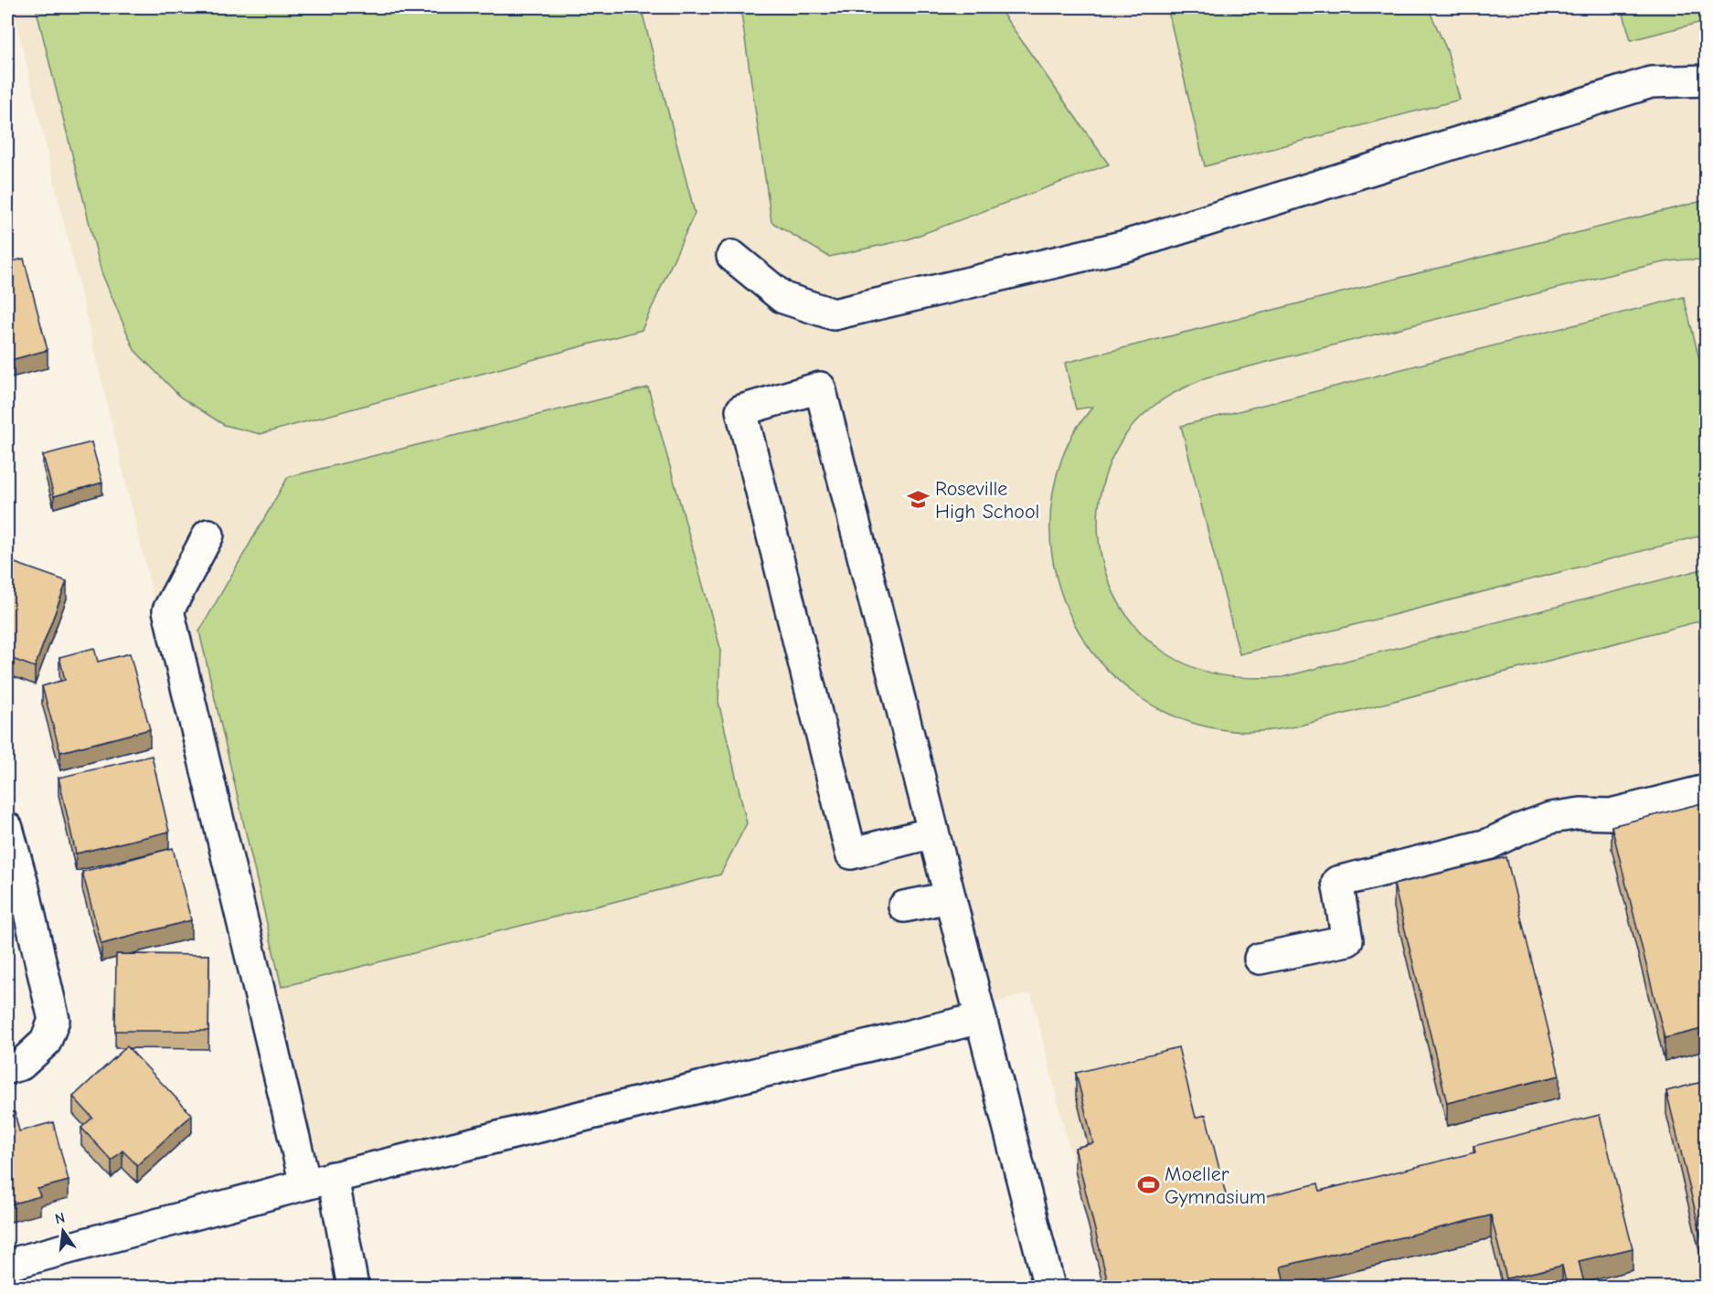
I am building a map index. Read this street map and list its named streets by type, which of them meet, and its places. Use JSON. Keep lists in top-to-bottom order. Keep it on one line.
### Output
{"places":{"school or university":["Roseville High School"],"sports":["Moeller Gymnasium"]},"north":"top"}
